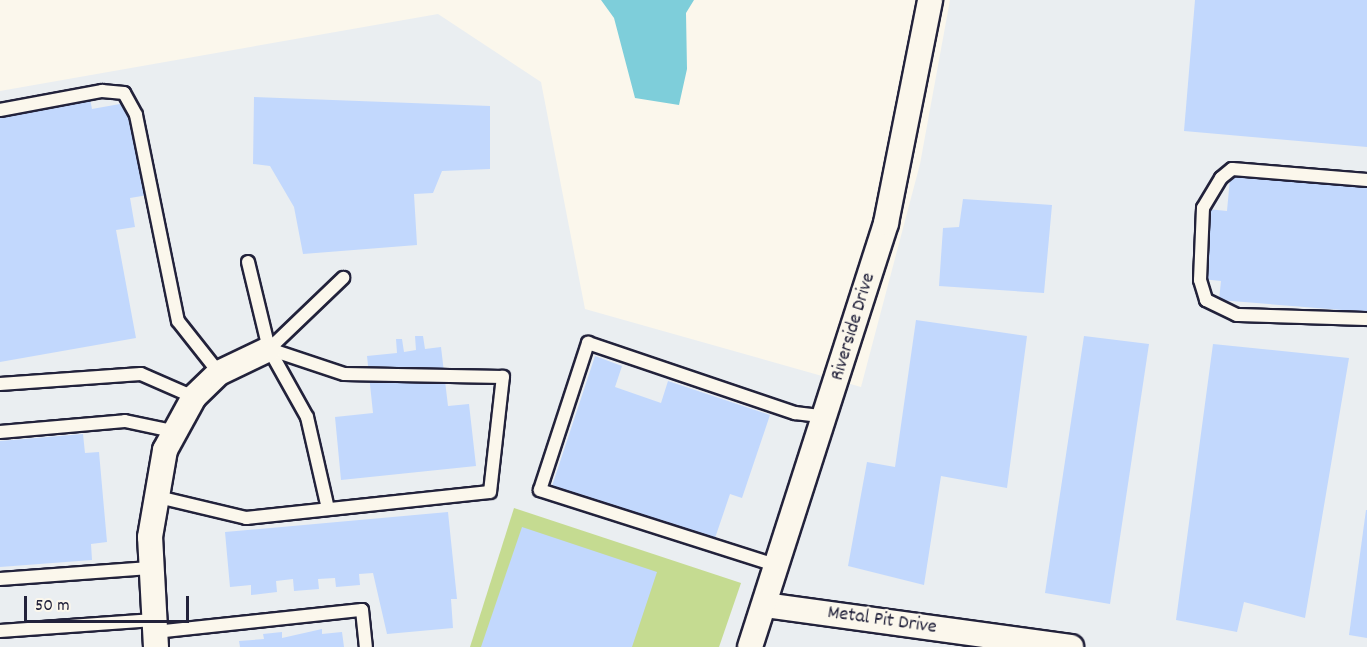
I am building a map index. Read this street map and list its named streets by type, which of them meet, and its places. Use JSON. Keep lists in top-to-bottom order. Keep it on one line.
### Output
{"streets":{"street":["Riverside Drive","Metal Pit Drive"]},"crossings":[["Riverside Drive","Metal Pit Drive"]],"scale_bar":"50 m"}
